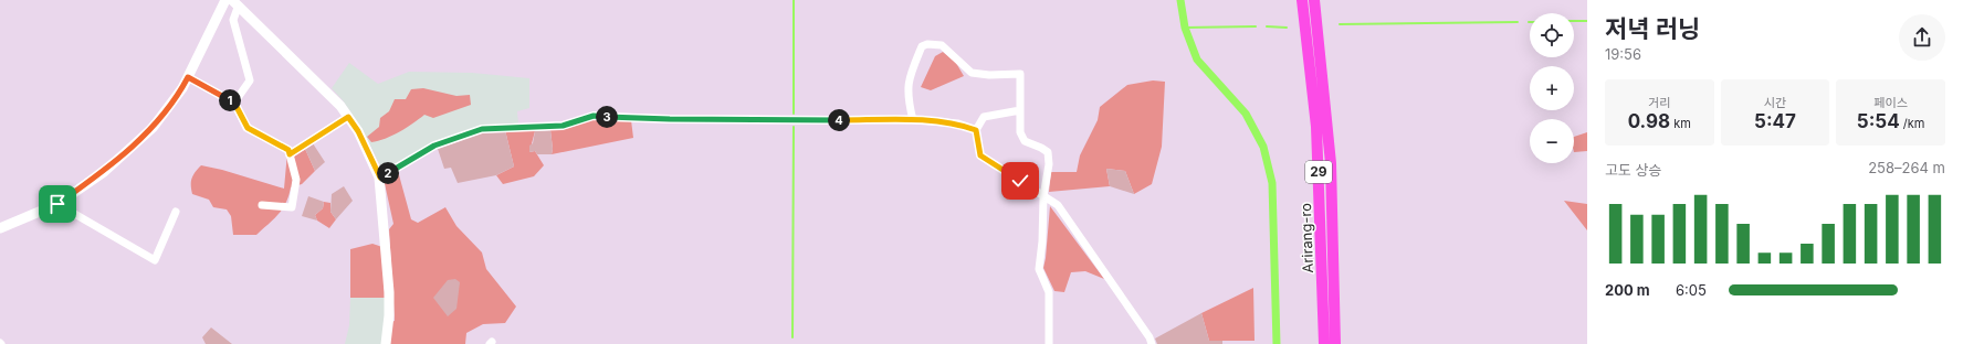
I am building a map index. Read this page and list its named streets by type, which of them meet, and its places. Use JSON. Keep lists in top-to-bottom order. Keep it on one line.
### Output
{"streets":{"main road":["29","Arirang-ro"]},"page":{"heading":["저녁 러닝","19:56"],"map_buttons":["+","−"],"stats":[["거리","0.98 km"],["시간","5:47"],["페이스","5:54 /km"]],"pins":["1","3","4","2"],"chart":["고도 상승","258–264 m"],"list":[{"name":"200 m","note":"6:05"}]}}
